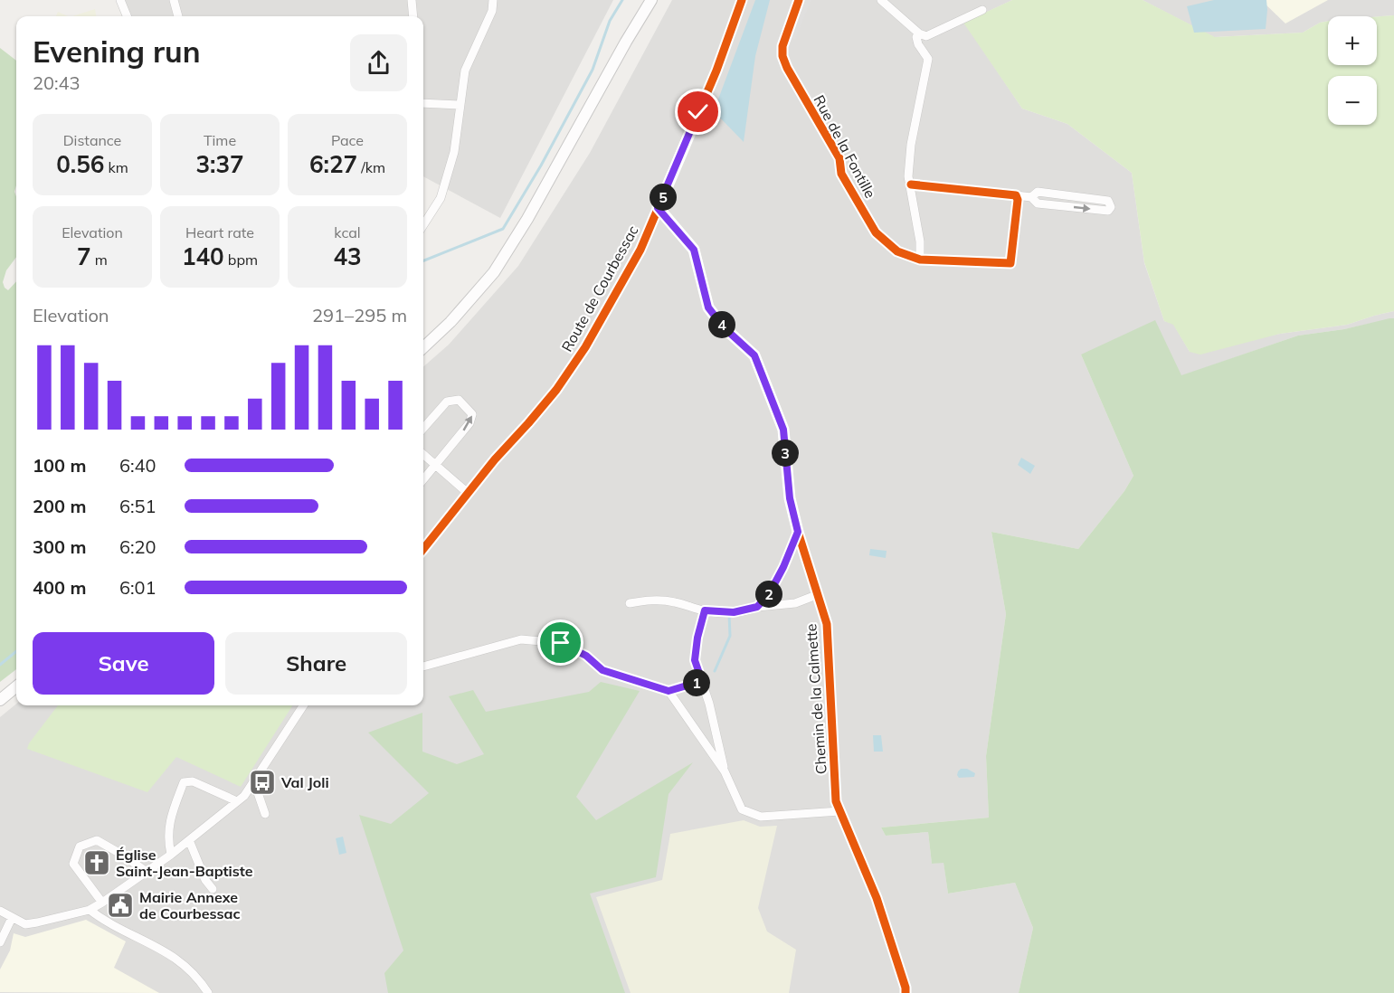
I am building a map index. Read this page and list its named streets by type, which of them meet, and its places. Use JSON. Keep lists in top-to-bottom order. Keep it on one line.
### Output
{"streets":{"street":["Rue de la Fontille","Route de Courbessac","Chemin de la Calmette"]},"crossings":[["Route de Courbessac","Chemin de la Calmette"]],"places":{"bus stop":["Val Joli"],"church":["Église Saint-Jean-Baptiste"],"public building":["Mairie Annexe de Courbessac"]},"page":{"map_buttons":["+","−"],"heading":["Evening run","20:43"],"stats":[["Distance","0.56 km"],["Time","3:37"],["Pace","6:27 /km"],["Elevation","7 m"],["Heart rate","140 bpm"],["kcal","43"]],"pins":["5","4","3","2","1"],"chart":["Elevation","291–295 m"],"list":[{"name":"100 m","note":"6:40"},{"name":"200 m","note":"6:51"},{"name":"300 m","note":"6:20"},{"name":"400 m","note":"6:01"}],"buttons":["Save","Share"]}}
